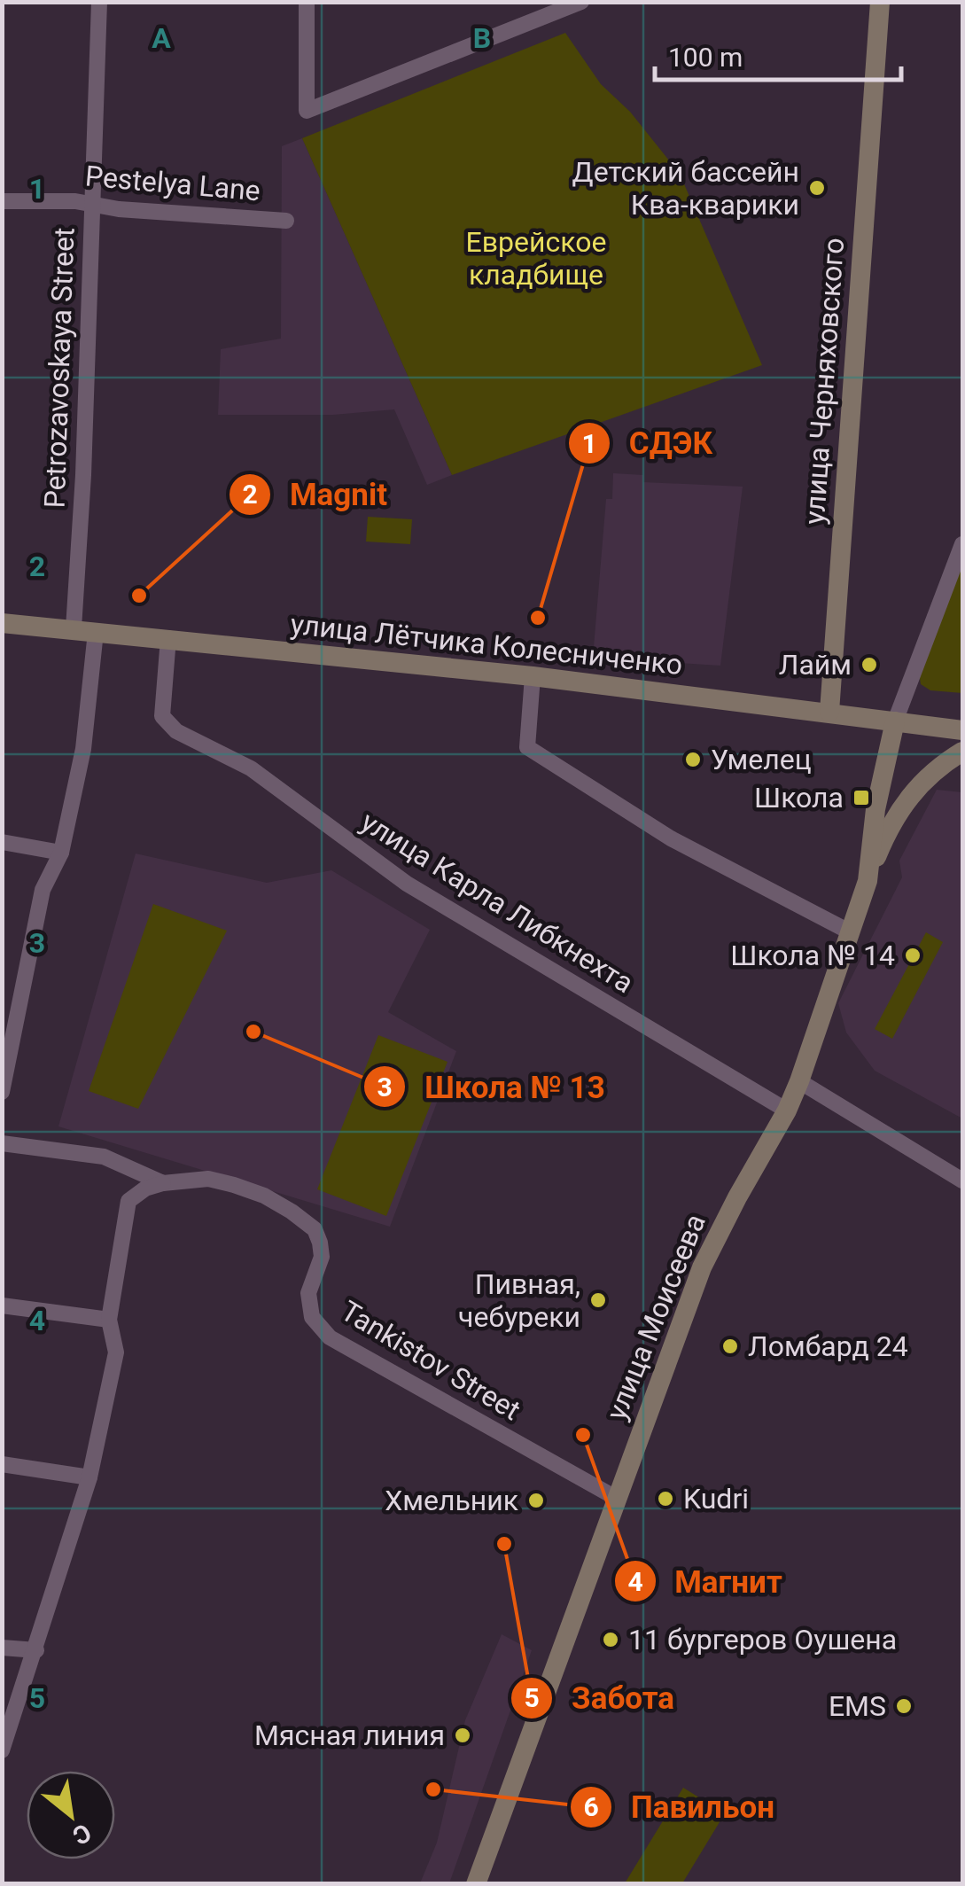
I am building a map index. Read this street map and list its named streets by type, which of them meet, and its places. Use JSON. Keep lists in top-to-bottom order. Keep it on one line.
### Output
{"streets":{"street":["Pestelya Lane","Petrozavoskaya Street","улица Черняховского","улица Лётчика Колесниченко","улица Карла Либкнехта","улица Моисеева","Tankistov Street"]},"crossings":[["Pestelya Lane","Petrozavoskaya Street"],["Petrozavoskaya Street","улица Лётчика Колесниченко"],["улица Черняховского","улица Лётчика Колесниченко"],["улица Лётчика Колесниченко","улица Карла Либкнехта"],["улица Лётчика Колесниченко","улица Моисеева"],["улица Карла Либкнехта","улица Моисеева"],["улица Моисеева","Tankistov Street"]],"parks":["Еврейское кладбище"],"places":{"other":["Детский бассейн Ква-кварики","Magnit","СДЭК","Лайм","Умелец","Школа № 14","Школа № 13","Пивная, чебуреки","Ломбард 24","Магнит","Kudri","Хмельник","Забота","11 бургеров Оушена","EMS","Мясная линия","Павильон"],"transit":["Школа"]},"scale_bar":"100 m","north":"bottom right","grid":{"columns":["A","B"],"rows":["1","2","3","4","5"]}}
